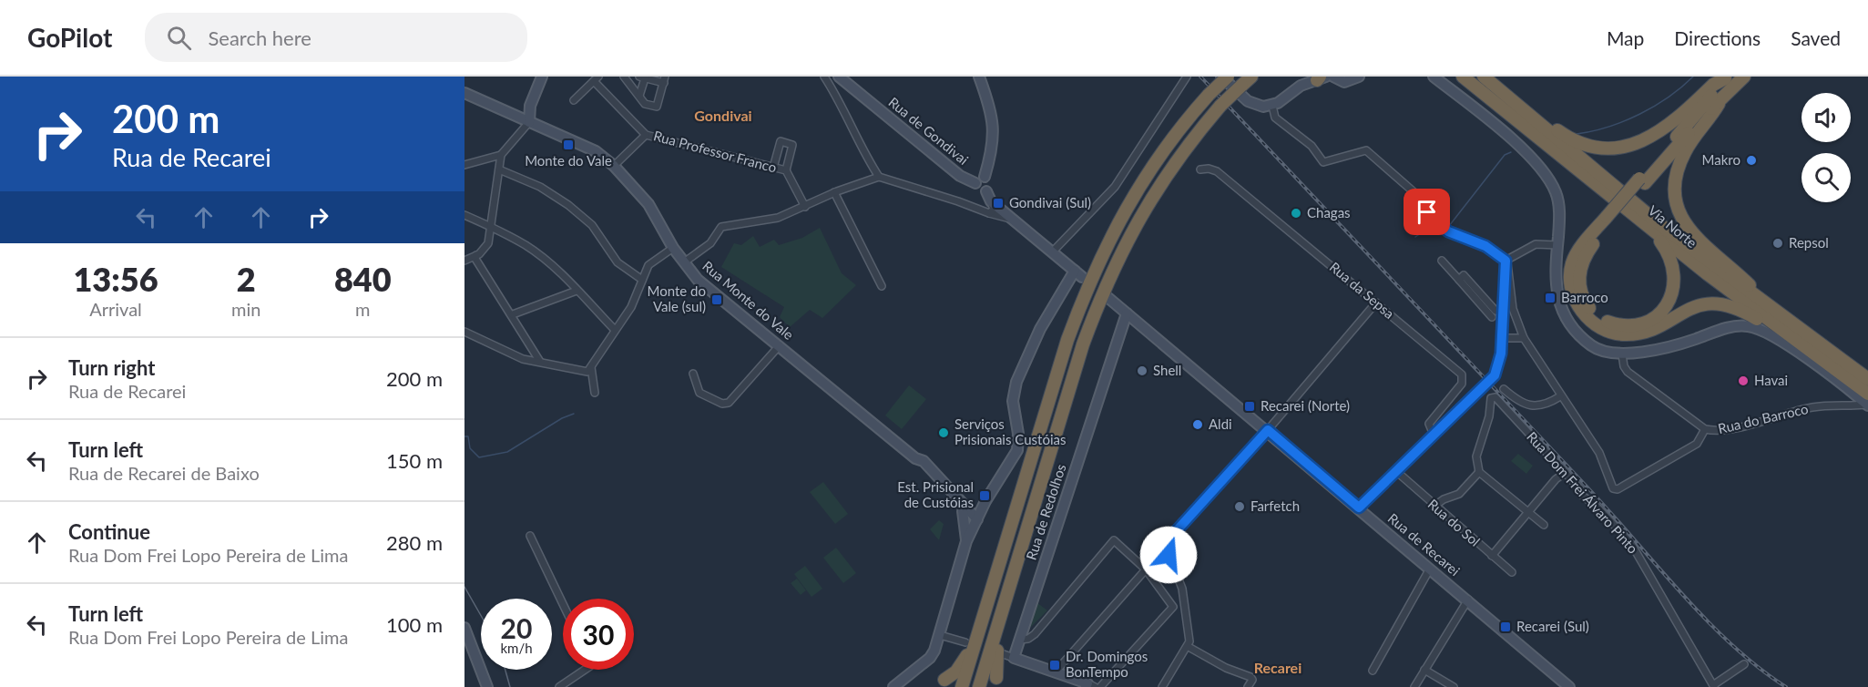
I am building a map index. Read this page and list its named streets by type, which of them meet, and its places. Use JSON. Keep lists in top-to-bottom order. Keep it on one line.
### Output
{"streets":{"highway":["Via Norte"],"street":["Rua de Gondivai","Rua Professor Franco","Rua da Sepsa","Rua Monte do Vale","Rua do Barroco","Rua Dom Frei Álvaro Pinto","Rua de Redolhos","Rua do Sol","Rua de Recarei"]},"crossings":[["Via Norte","Rua do Barroco"],["Rua de Redolhos","Rua de Recarei"]],"districts":["Gondivai","Recarei"],"places":{"transit":["Monte do Vale","Gondivai (Sul)","Barroco","Monte do Vale (sul)","Recarei (Norte)","Est. Prisional de Custóias","Recarei (Sul)","Dr. Domingos BonTempo"],"other":["Makro","Chagas","Repsol","Shell","Havai","Aldi","Serviços Prisionais Custóias","Farfetch"]},"page":{"header":"GoPilot","search":"Search here","nav":["Map","Directions","Saved"],"turn":["200 m","Rua de Recarei"],"eta":["13:56","Arrival","2","min","840","m"],"list":[{"name":"Turn right","note":"Rua de Recarei","value":"200 m"},{"name":"Turn left","note":"Rua de Recarei de Baixo","value":"150 m"},{"name":"Continue","note":"Rua Dom Frei Lopo Pereira de Lima","value":"280 m"},{"name":"Turn left","note":"Rua Dom Frei Lopo Pereira de Lima","value":"100 m"}],"speed":"20 km/h","limit":"30"}}
